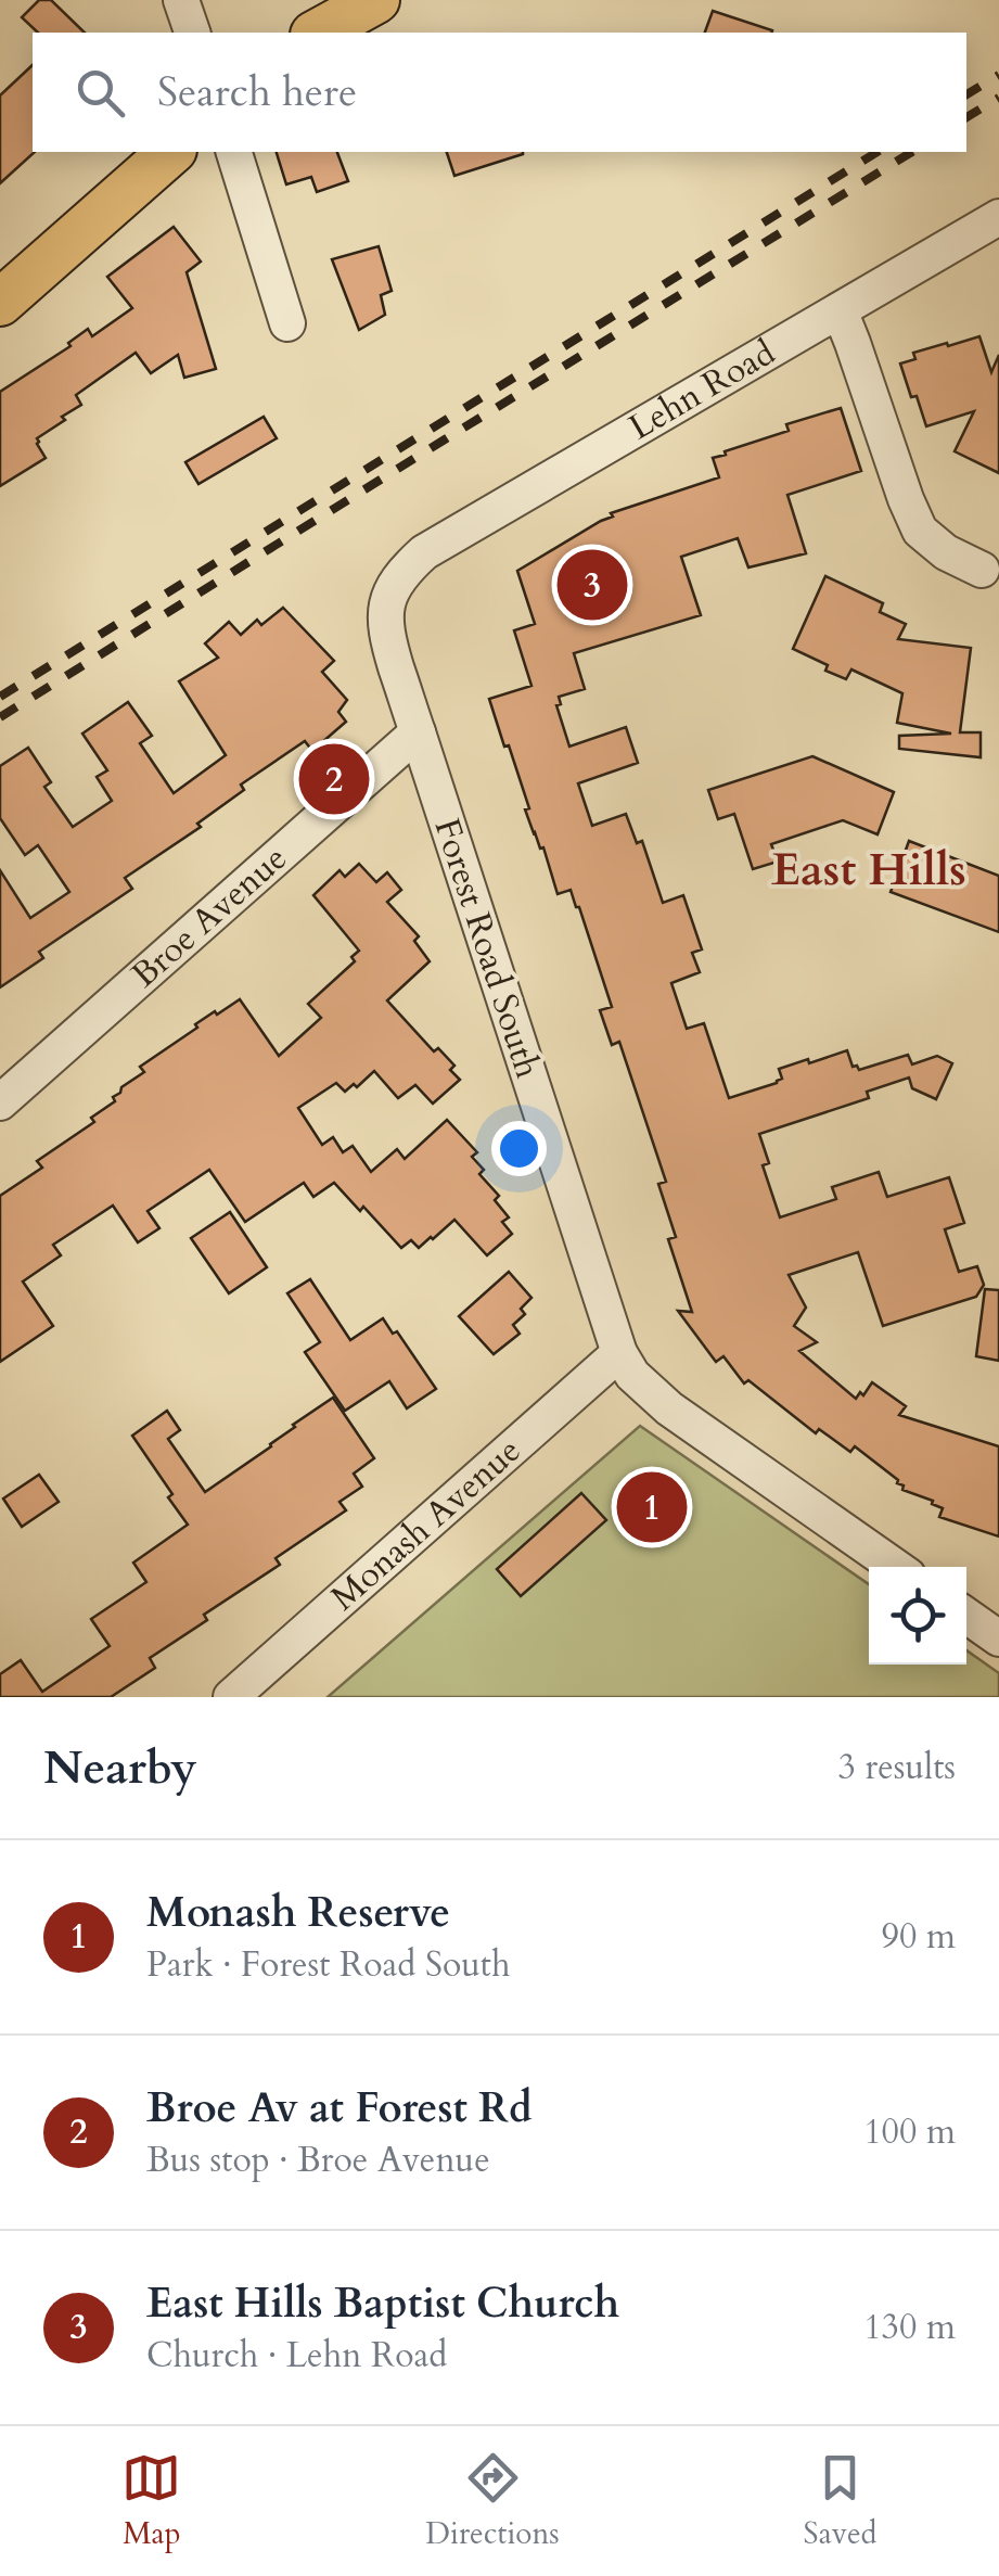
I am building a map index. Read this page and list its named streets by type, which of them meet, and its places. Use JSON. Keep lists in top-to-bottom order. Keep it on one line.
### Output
{"streets":{"street":["Lehn Road","Broe Avenue","Forest Road South","Monash Avenue"]},"crossings":[["Lehn Road","Forest Road South"],["Broe Avenue","Forest Road South"],["Forest Road South","Monash Avenue"]],"districts":["East Hills"],"page":{"search":"Search here","pins":["3","2","1"],"heading":["Nearby","3 results"],"list":[{"mark":"1","name":"Monash Reserve","note":"Park · Forest Road South","value":"90 m"},{"mark":"2","name":"Broe Av at Forest Rd","note":"Bus stop · Broe Avenue","value":"100 m"},{"mark":"3","name":"East Hills Baptist Church","note":"Church · Lehn Road","value":"130 m"}],"nav":["Map","Directions","Saved"]}}
